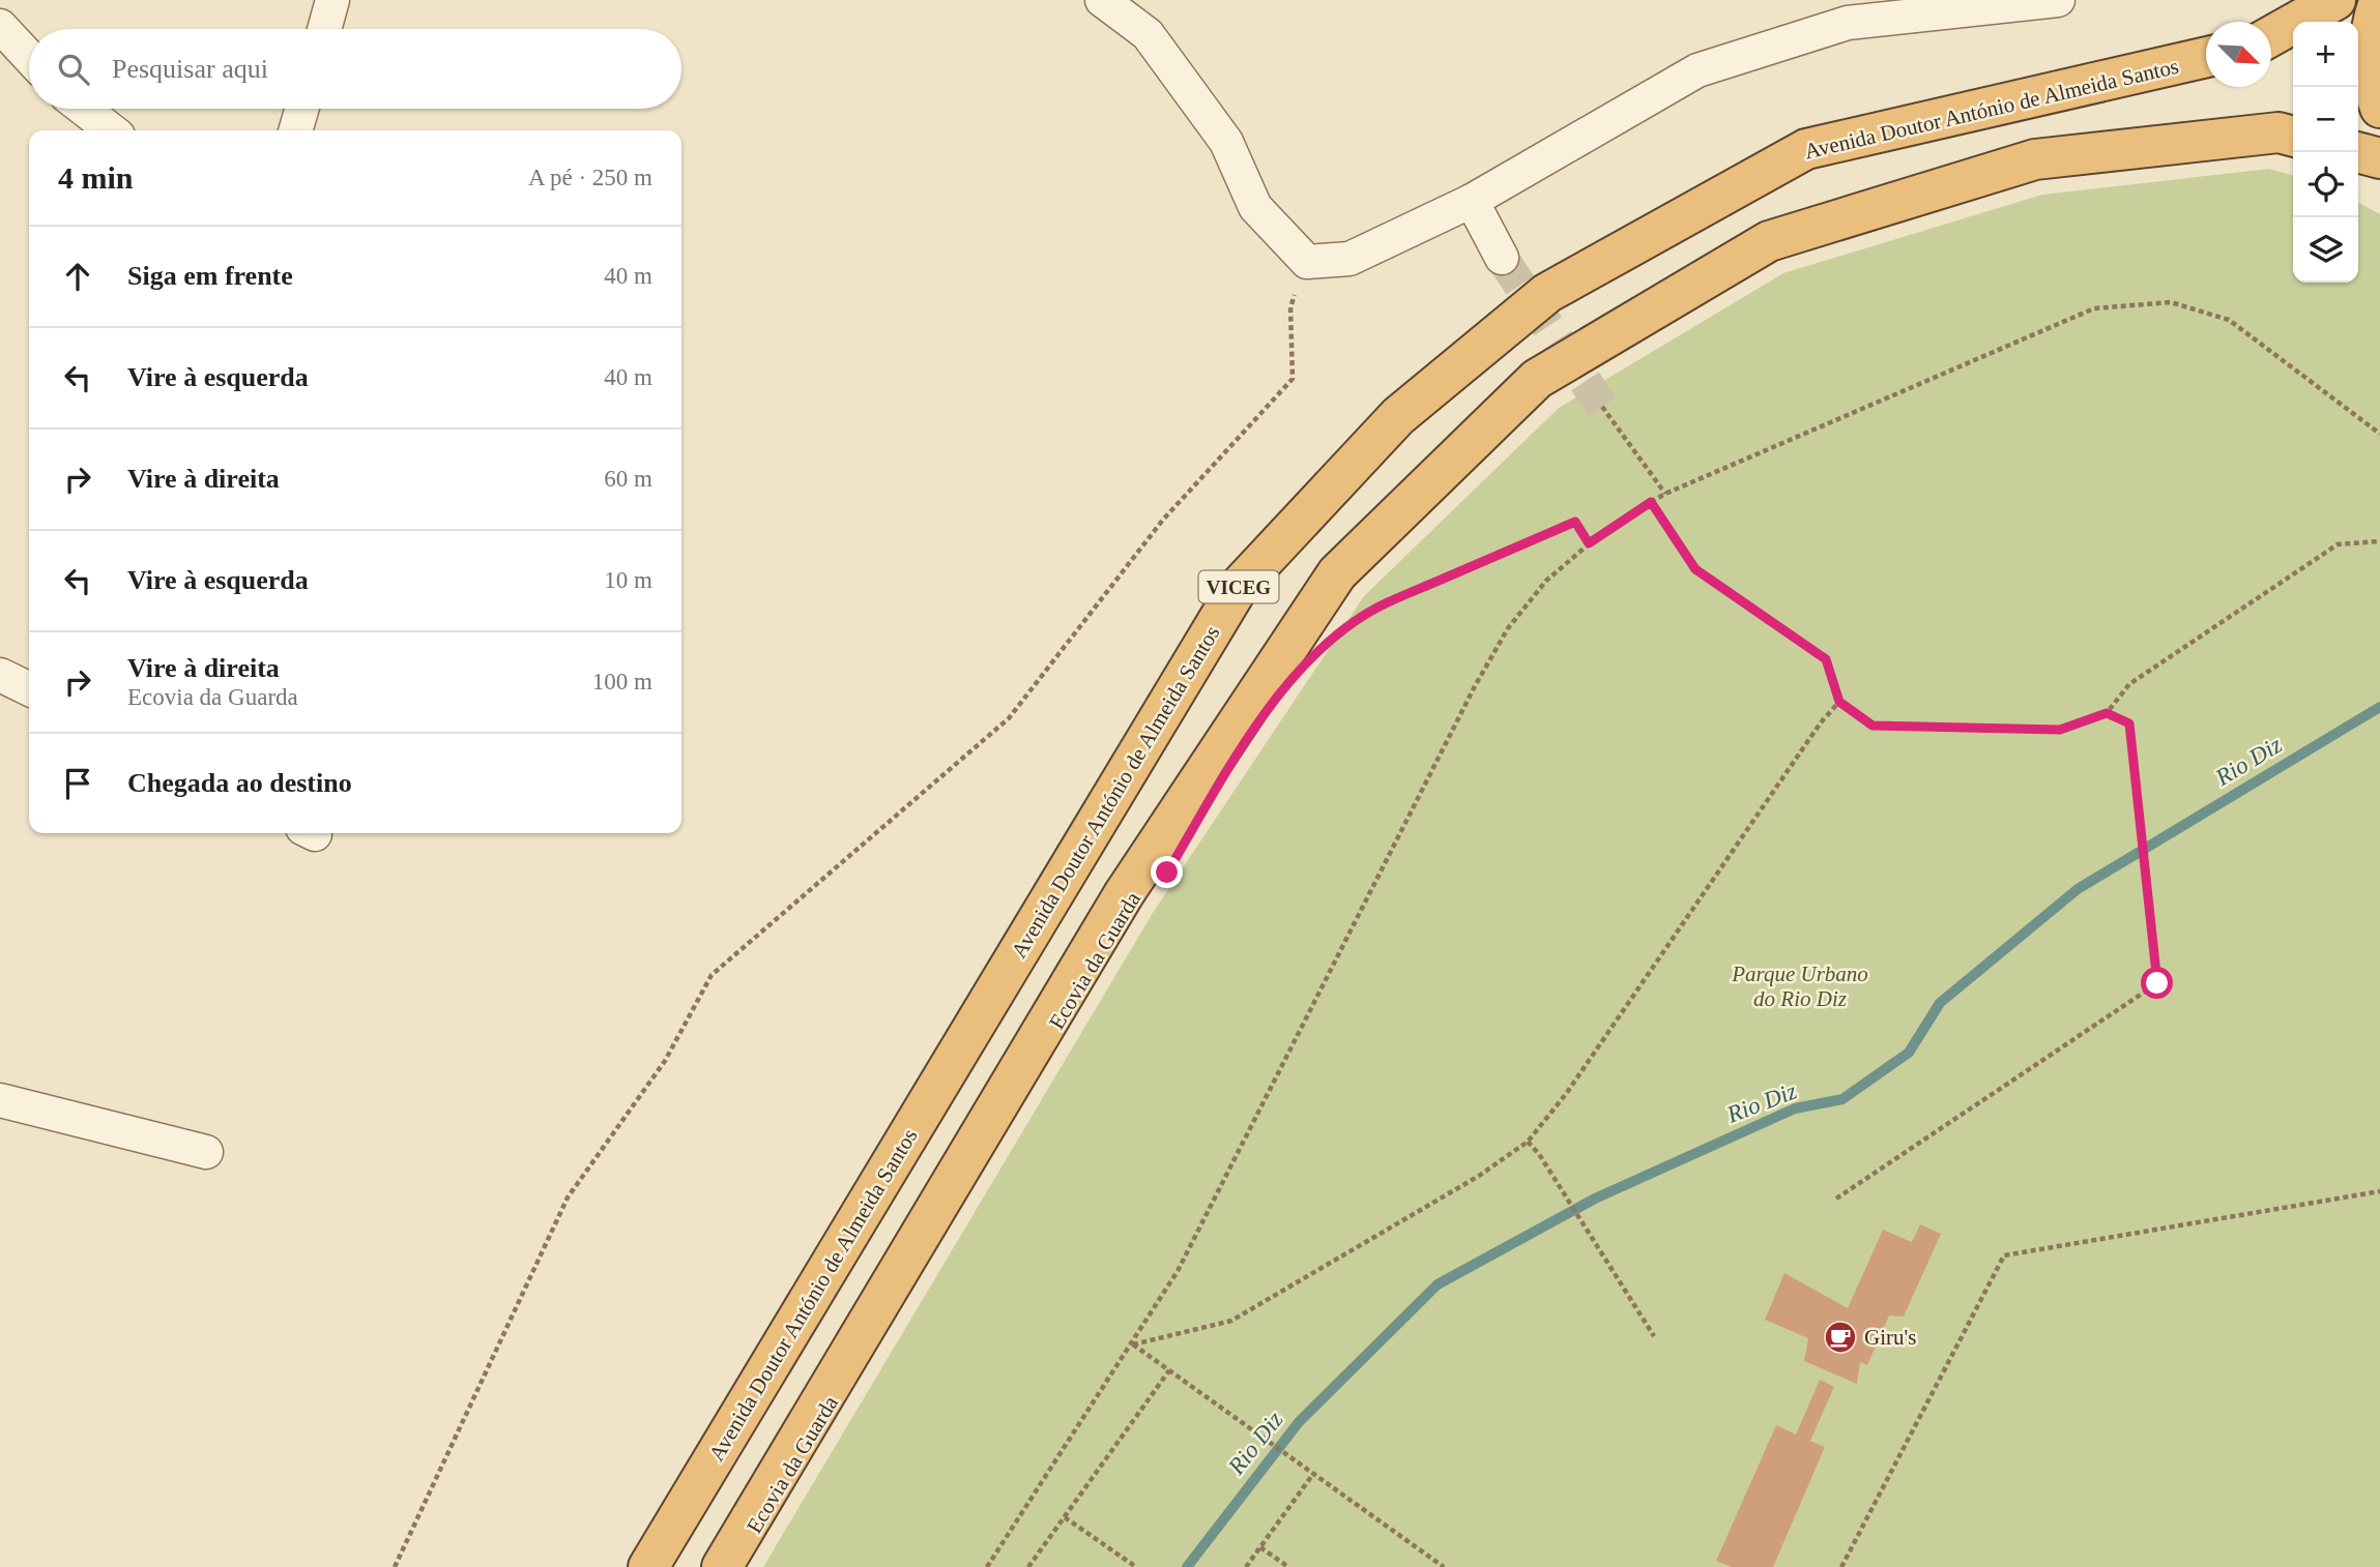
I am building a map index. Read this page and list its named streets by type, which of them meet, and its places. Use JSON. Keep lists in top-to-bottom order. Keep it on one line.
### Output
{"streets":{"highway":["Avenida Doutor António de Almeida Santos","VICEG"]},"water":["Rio Diz"],"parks":["Parque Urbano do Rio Diz"],"places":{"cafe":["Giru's"]},"north":"bottom right","page":{"map_buttons":["+","−"],"search":"Pesquisar aqui","heading":["4 min","A pé · 250 m"],"list":[["Siga em frente","40 m"],["Vire à esquerda","40 m"],["Vire à direita","60 m"],["Vire à esquerda","10 m"],["Vire à direita","Ecovia da Guarda","100 m"],"Chegada ao destino"]}}
